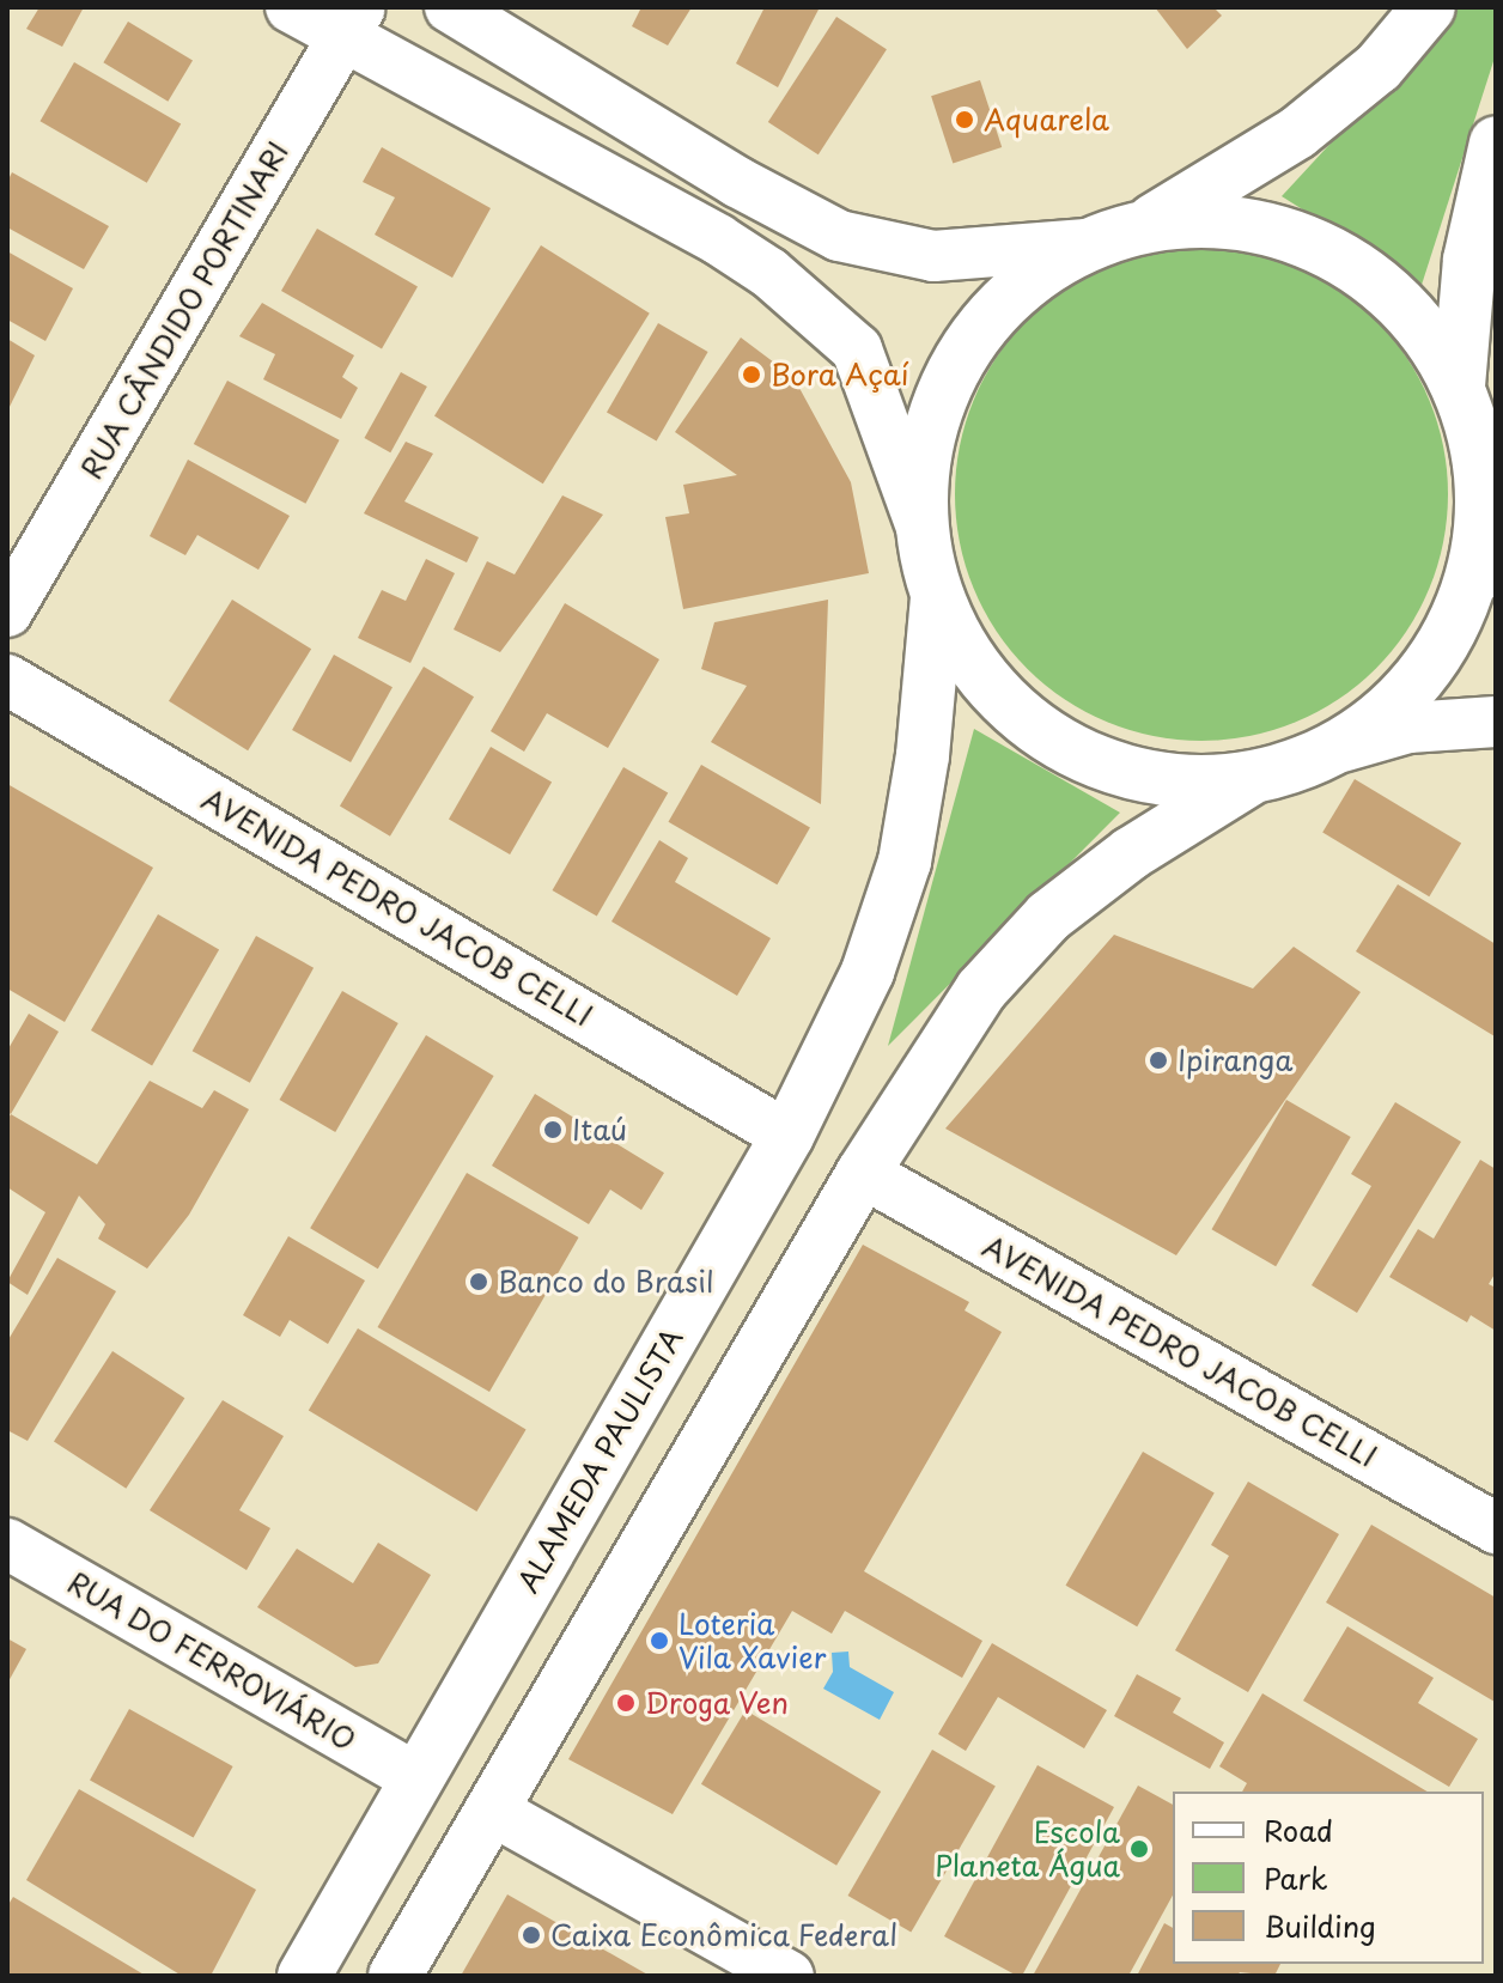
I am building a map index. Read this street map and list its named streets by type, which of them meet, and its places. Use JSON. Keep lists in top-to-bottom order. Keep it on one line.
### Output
{"streets":{"main road":["ALAMEDA PAULISTA"],"street":["RUA CÂNDIDO PORTINARI","AVENIDA PEDRO JACOB CELLI","RUA DO FERROVIÁRIO"]},"crossings":[["AVENIDA PEDRO JACOB CELLI","ALAMEDA PAULISTA"],["ALAMEDA PAULISTA","RUA DO FERROVIÁRIO"]],"places":["Aquarela","Bora Açaí","Ipiranga","Itaú","Banco do Brasil","Loteria Vila Xavier","Droga Ven","Escola Planeta Água","Caixa Econômica Federal"],"legend":["Road","Park","Building"]}
